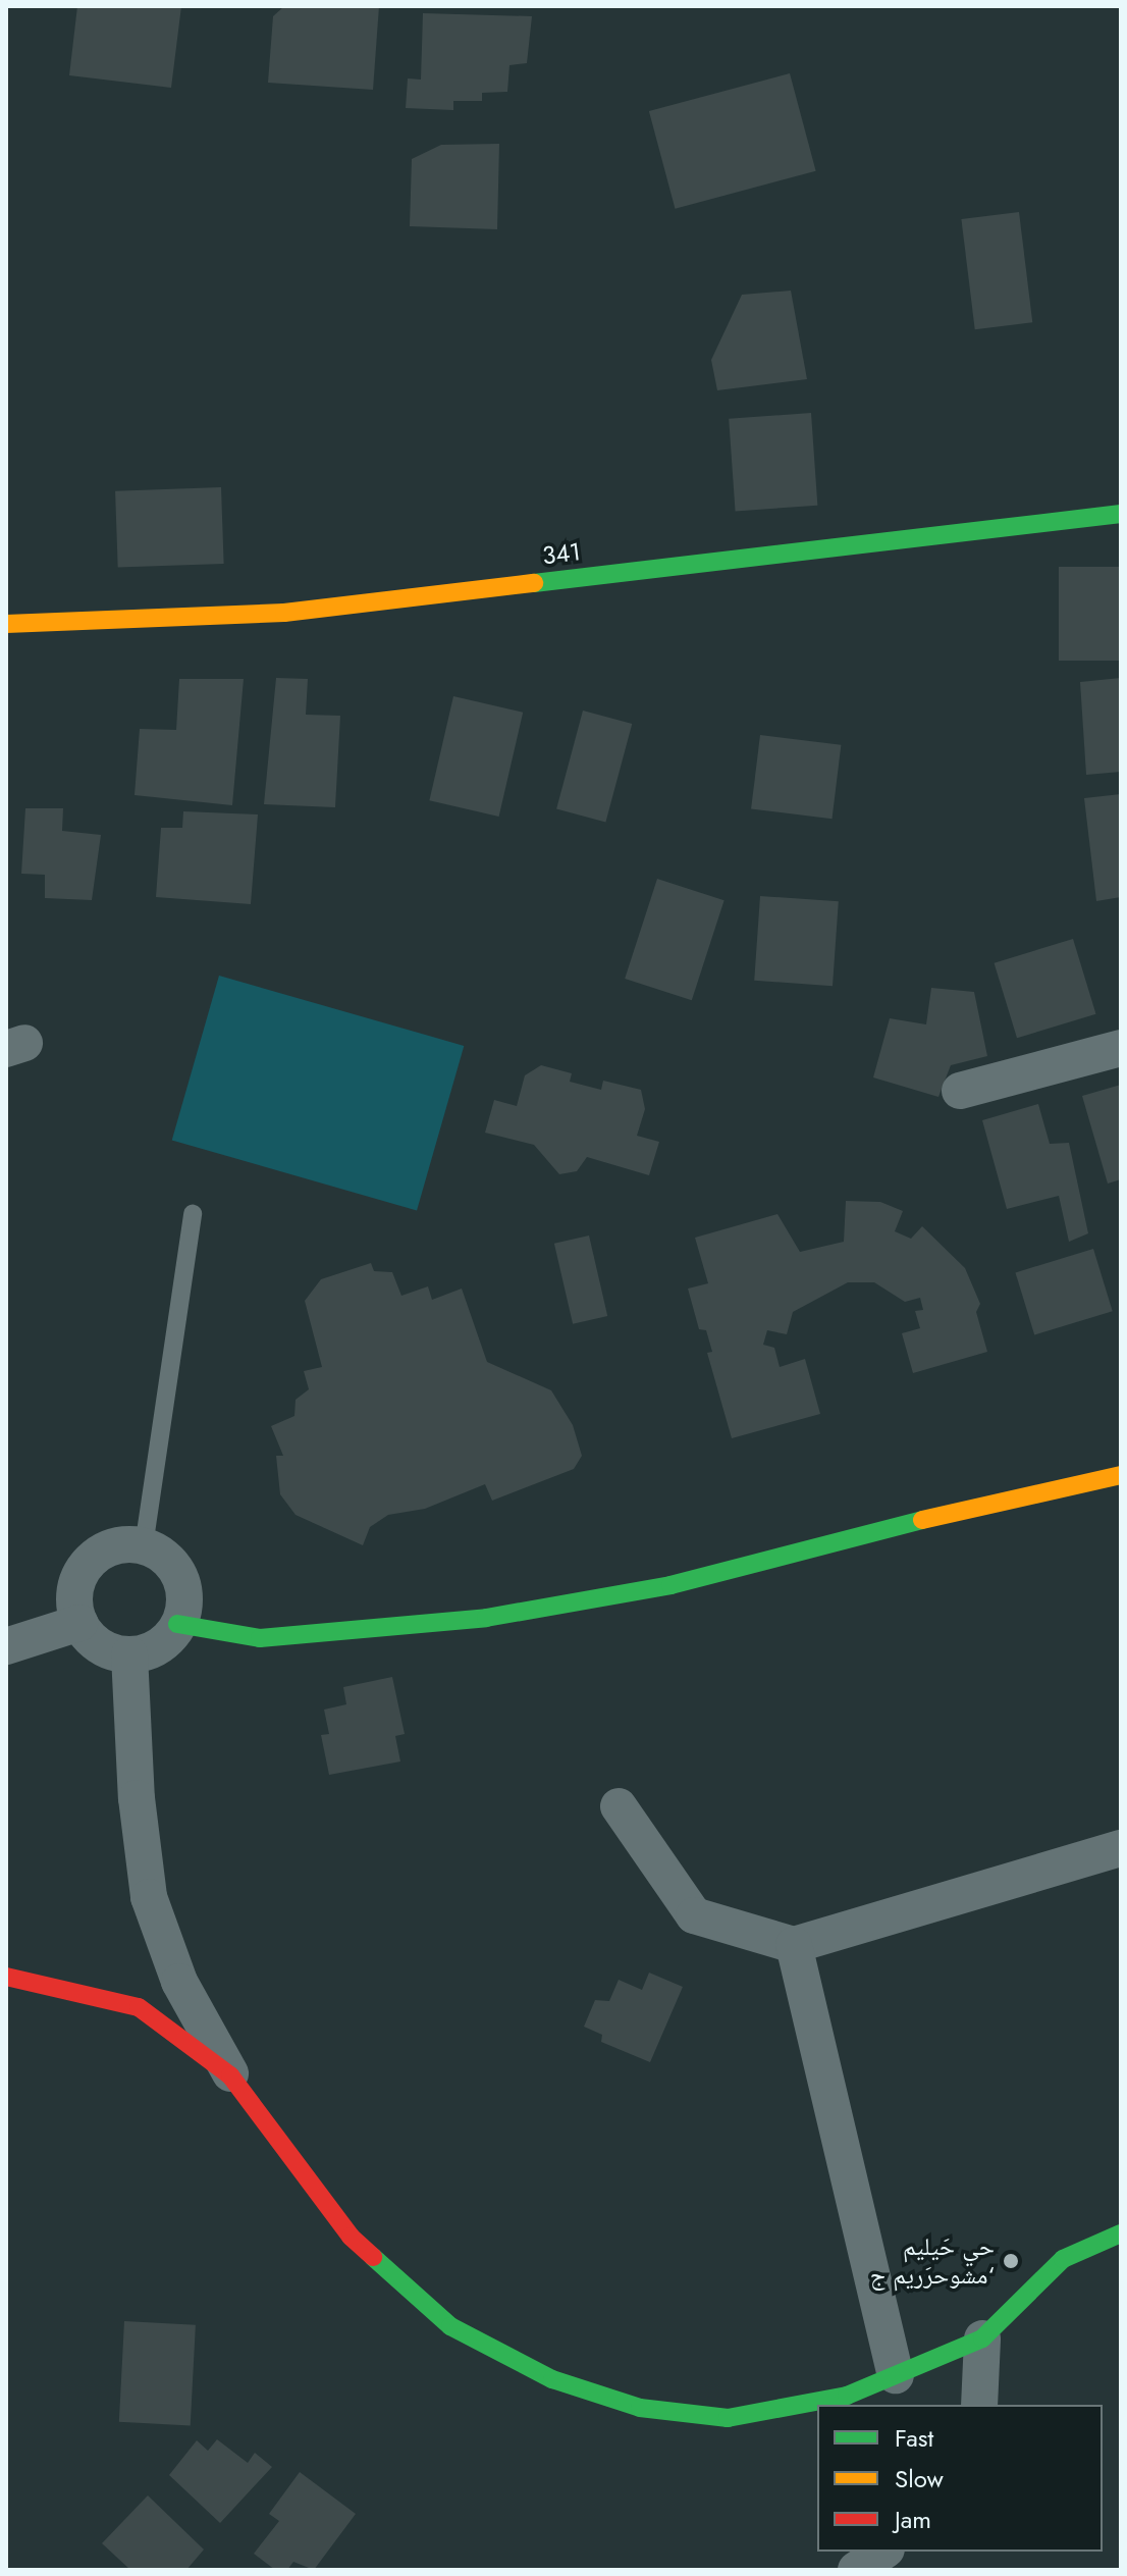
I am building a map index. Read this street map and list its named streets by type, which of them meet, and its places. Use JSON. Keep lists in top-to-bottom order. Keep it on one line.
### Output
{"streets":{"street":["341"]},"places":["حي حَيليم مشوحرَريم ج‘"],"legend":["Fast","Slow","Jam"]}
